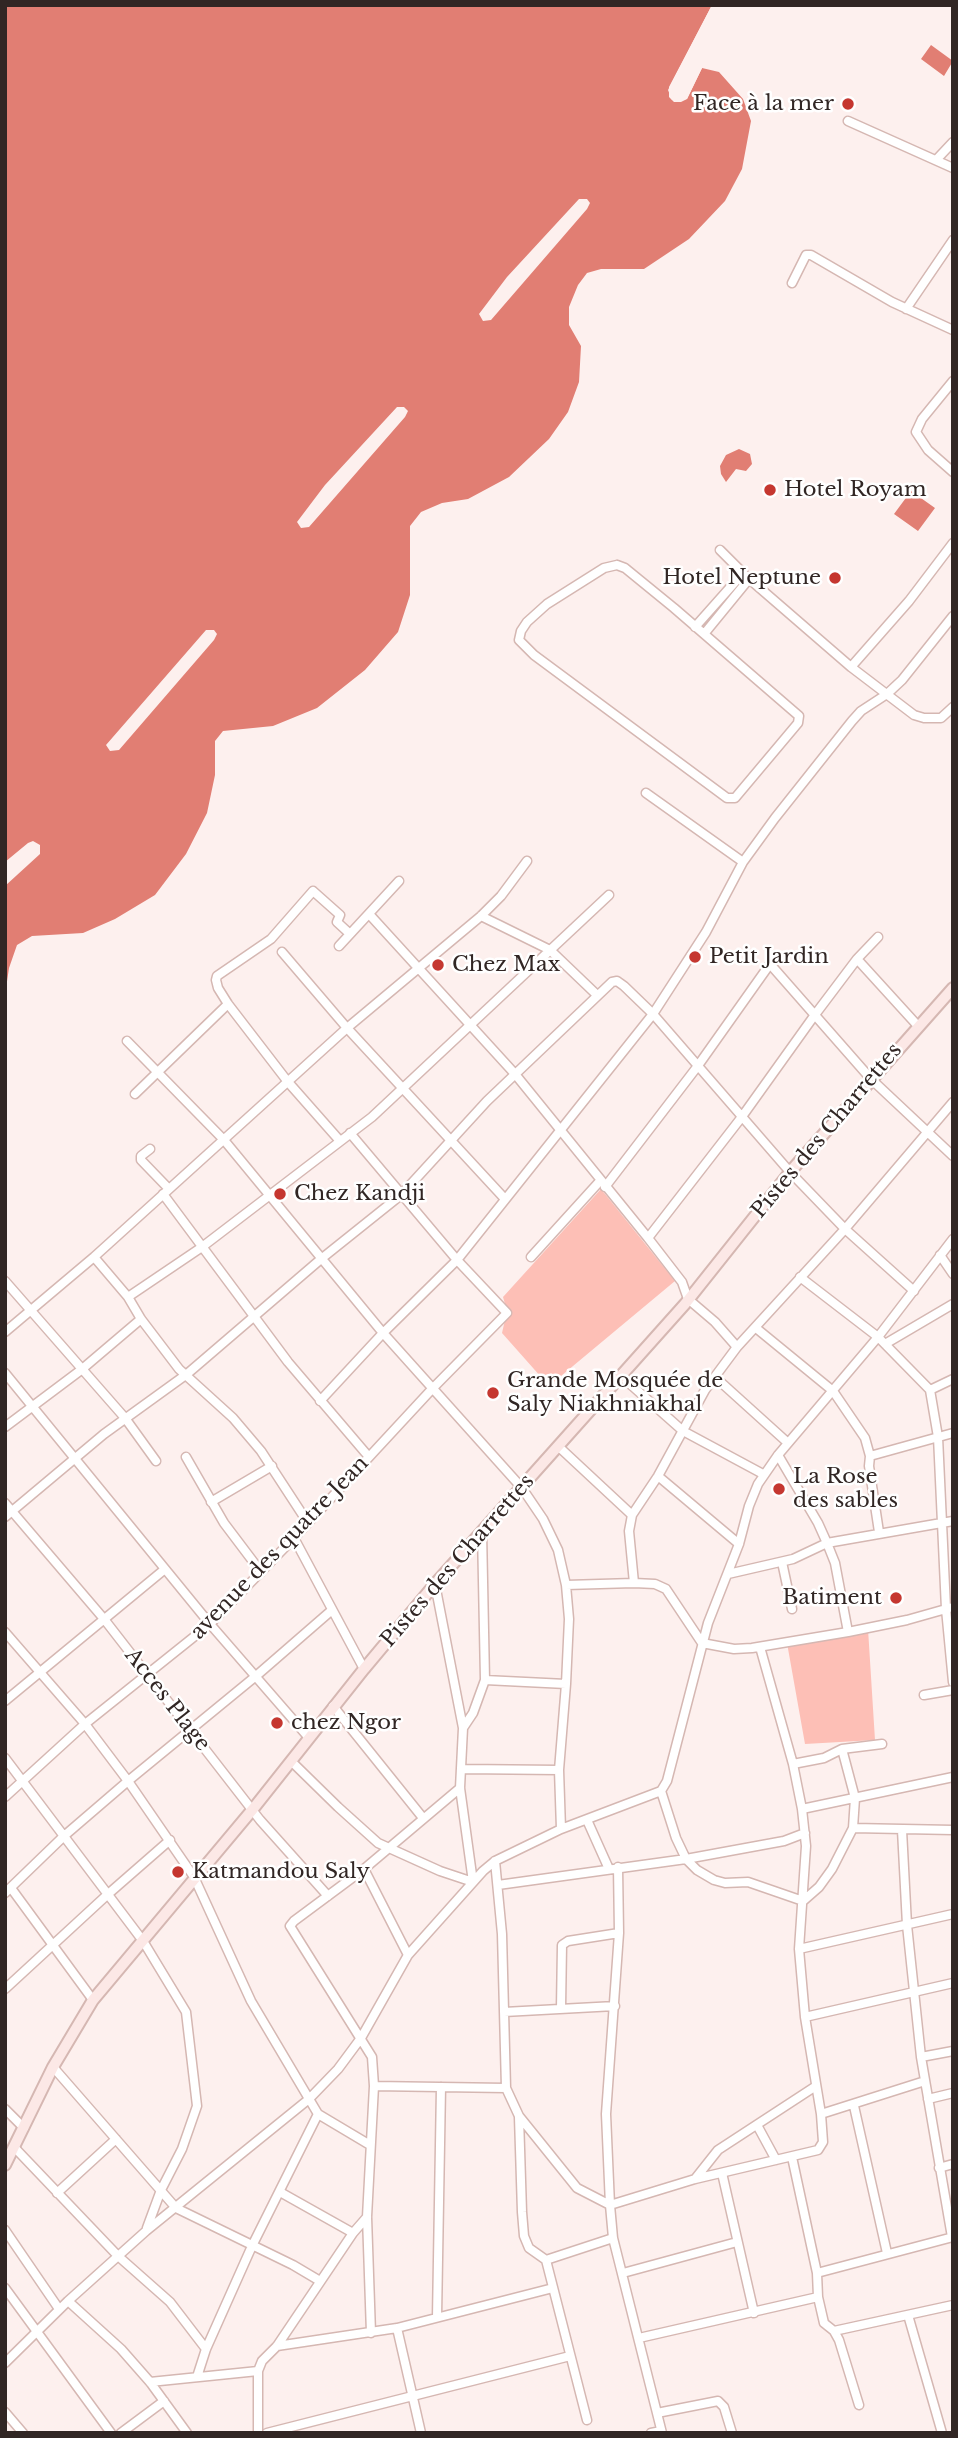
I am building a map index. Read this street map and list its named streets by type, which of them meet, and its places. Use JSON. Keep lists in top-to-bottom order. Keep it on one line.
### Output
{"streets":{"main road":["Pistes des Charrettes"],"street":["avenue des quatre Jean","Acces Plage"]},"crossings":[["Pistes des Charrettes","Acces Plage"],["avenue des quatre Jean","Acces Plage"]],"places":["Face à la mer","Hotel Royam","Hotel Neptune","Petit Jardin","Chez Max","Chez Kandji","Grande Mosquée de Saly Niakhniakhal","La Rose des sables","Batiment","chez Ngor","Katmandou Saly"]}
